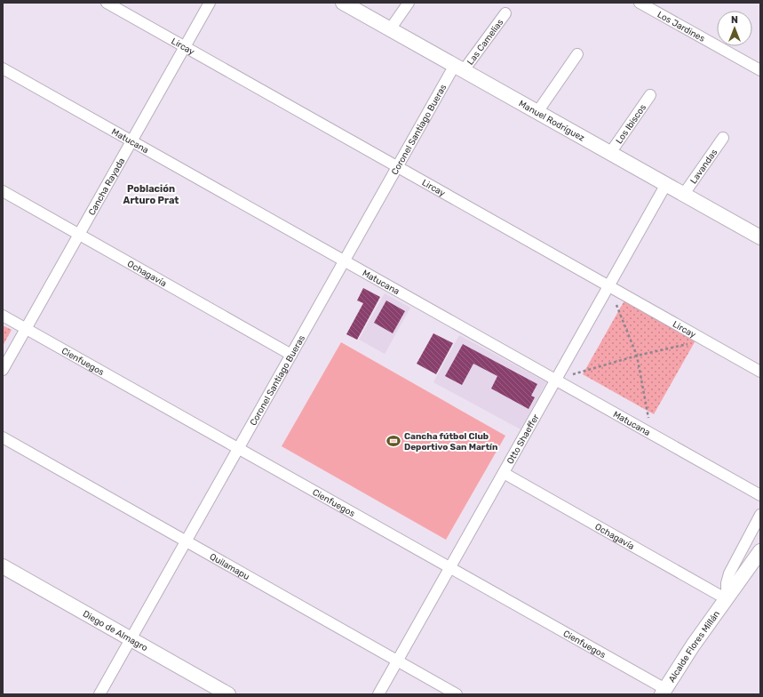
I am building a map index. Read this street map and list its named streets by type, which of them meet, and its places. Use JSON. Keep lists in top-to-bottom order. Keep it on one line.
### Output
{"streets":{"street":["Los Jardines","Las Camelias","Lircay","Manuel Rodríguez","Los Ibiscos","Coronel Santiago Bueras","Matucana","Lavandas","Cancha Rayada","Ochagavía","Cienfuegos","Otto Shaeffer","Quilamapu","Diego de Almagro","Alcalde Flores Millán"]},"crossings":[["Las Camelias","Manuel Rodríguez"],["Las Camelias","Coronel Santiago Bueras"],["Lircay","Coronel Santiago Bueras"],["Lircay","Cancha Rayada"],["Lircay","Otto Shaeffer"],["Manuel Rodríguez","Los Ibiscos"],["Manuel Rodríguez","Coronel Santiago Bueras"],["Manuel Rodríguez","Lavandas"],["Manuel Rodríguez","Otto Shaeffer"],["Coronel Santiago Bueras","Matucana"],["Coronel Santiago Bueras","Ochagavía"],["Coronel Santiago Bueras","Cienfuegos"],["Coronel Santiago Bueras","Quilamapu"],["Coronel Santiago Bueras","Diego de Almagro"],["Matucana","Cancha Rayada"],["Matucana","Otto Shaeffer"],["Cancha Rayada","Ochagavía"],["Cancha Rayada","Cienfuegos"],["Ochagavía","Otto Shaeffer"],["Ochagavía","Alcalde Flores Millán"],["Cienfuegos","Otto Shaeffer"],["Cienfuegos","Alcalde Flores Millán"],["Otto Shaeffer","Quilamapu"]],"districts":["Población Arturo Prat"],"places":{"sports":["Cancha fútbol Club Deportivo San Martín"]},"north":"top"}
